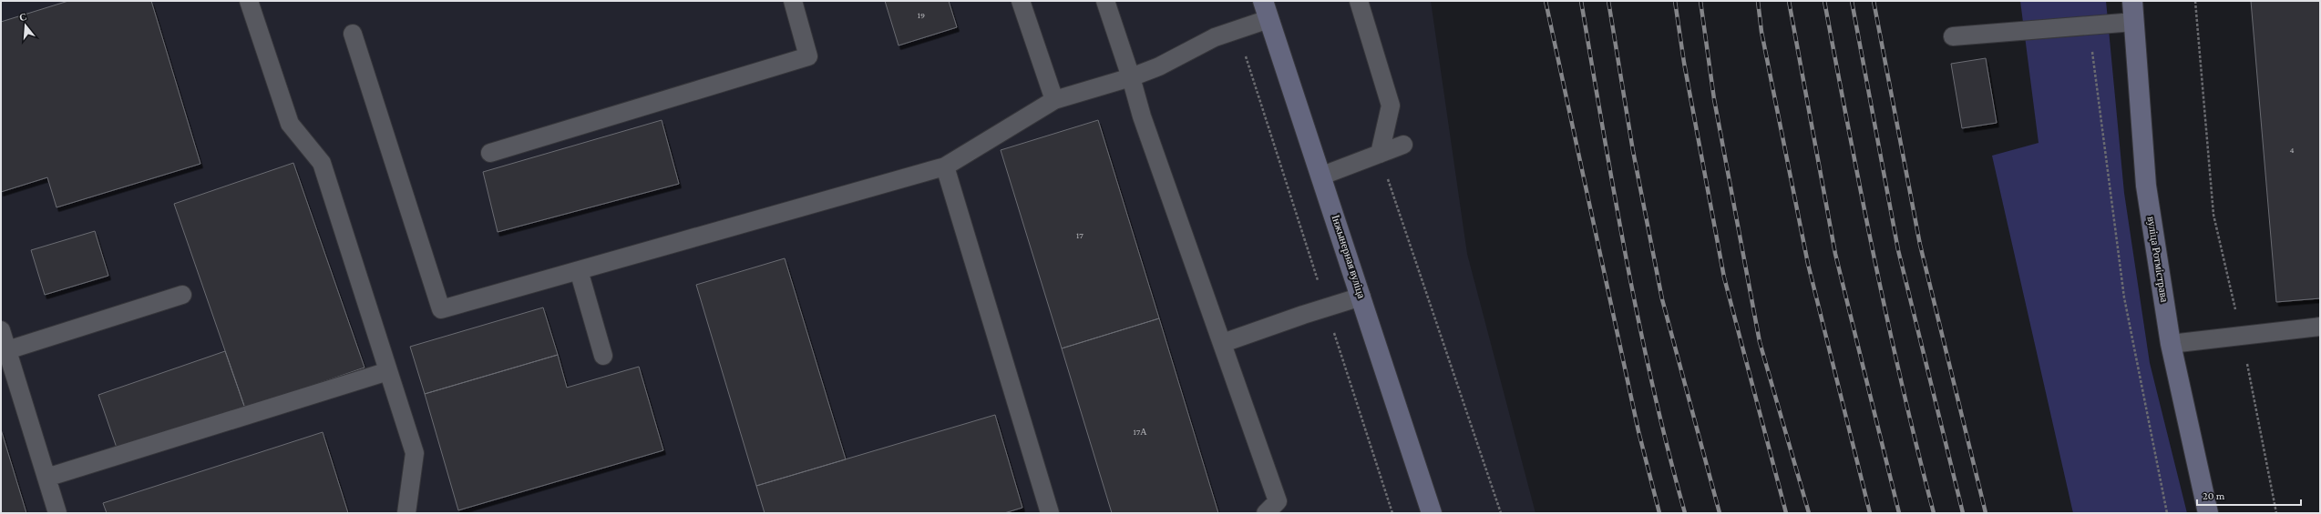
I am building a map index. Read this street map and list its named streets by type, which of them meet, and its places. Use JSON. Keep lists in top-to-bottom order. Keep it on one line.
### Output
{"streets":{"street":["Інжынерная вуліца","вуліца Ротмістрава"]},"house_numbers":["19","4","17","17А"],"scale_bar":"20 m","north":"top"}
